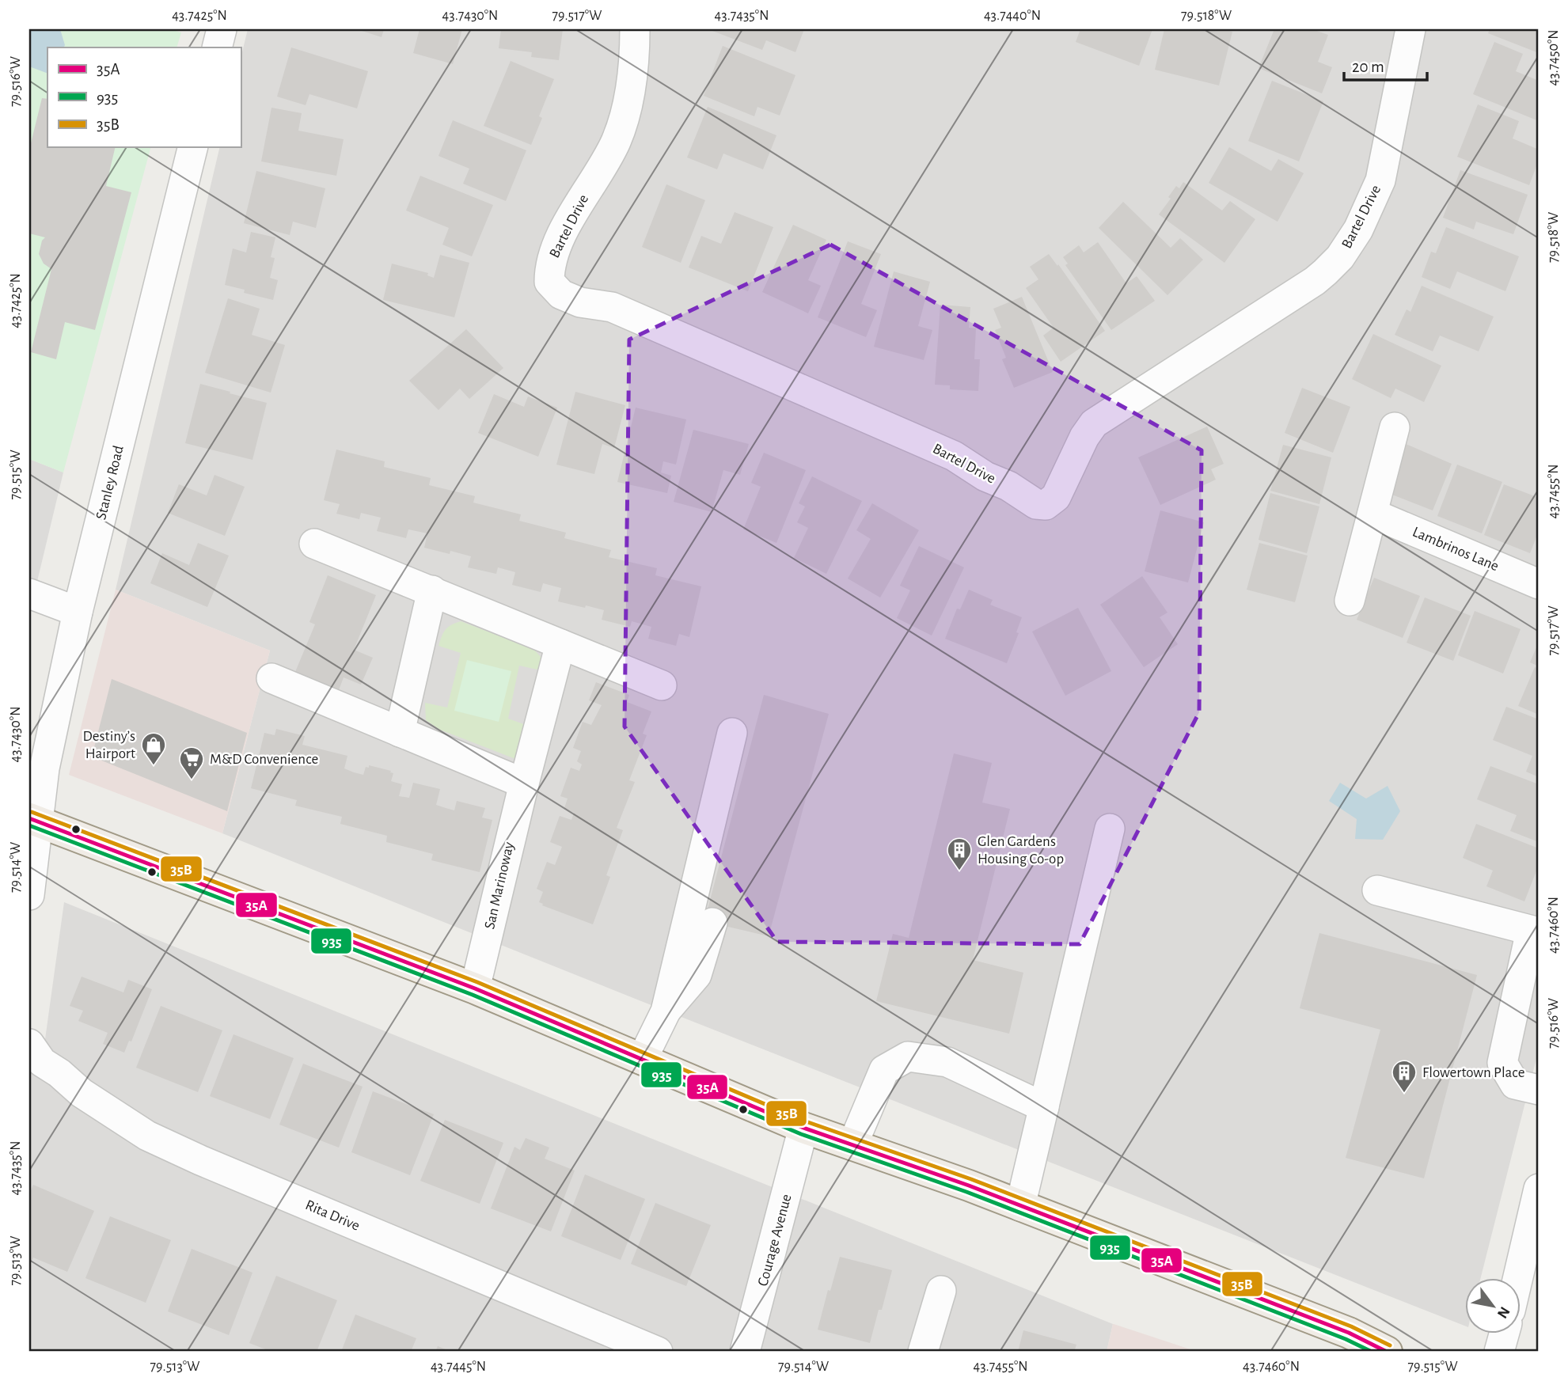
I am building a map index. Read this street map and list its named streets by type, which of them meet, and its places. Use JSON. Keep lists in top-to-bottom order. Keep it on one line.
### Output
{"streets":{"street":["Bartel Drive","Stanley Road","Lambrinos Lane","San Marinoway","Rita Drive","Courage Avenue"]},"places":{"shop":["Destiny’s Hairport"],"supermarket":["M&D Convenience"],"building":["Glen Gardens Housing Co-op","Flowertown Place"]},"lines":["transit line 35B","transit line 35A","transit line 935"],"legend":["35A","935","35B"],"scale_bar":"20 m","north":"bottom right","coordinates":["43.7425°N","43.7430°N","79.517°W","43.7435°N","43.7440°N","79.518°W","43.7450°N","79.516°W","79.515°W","43.7455°N","79.514°W","43.7460°N","79.513°W","43.7445°N"]}
